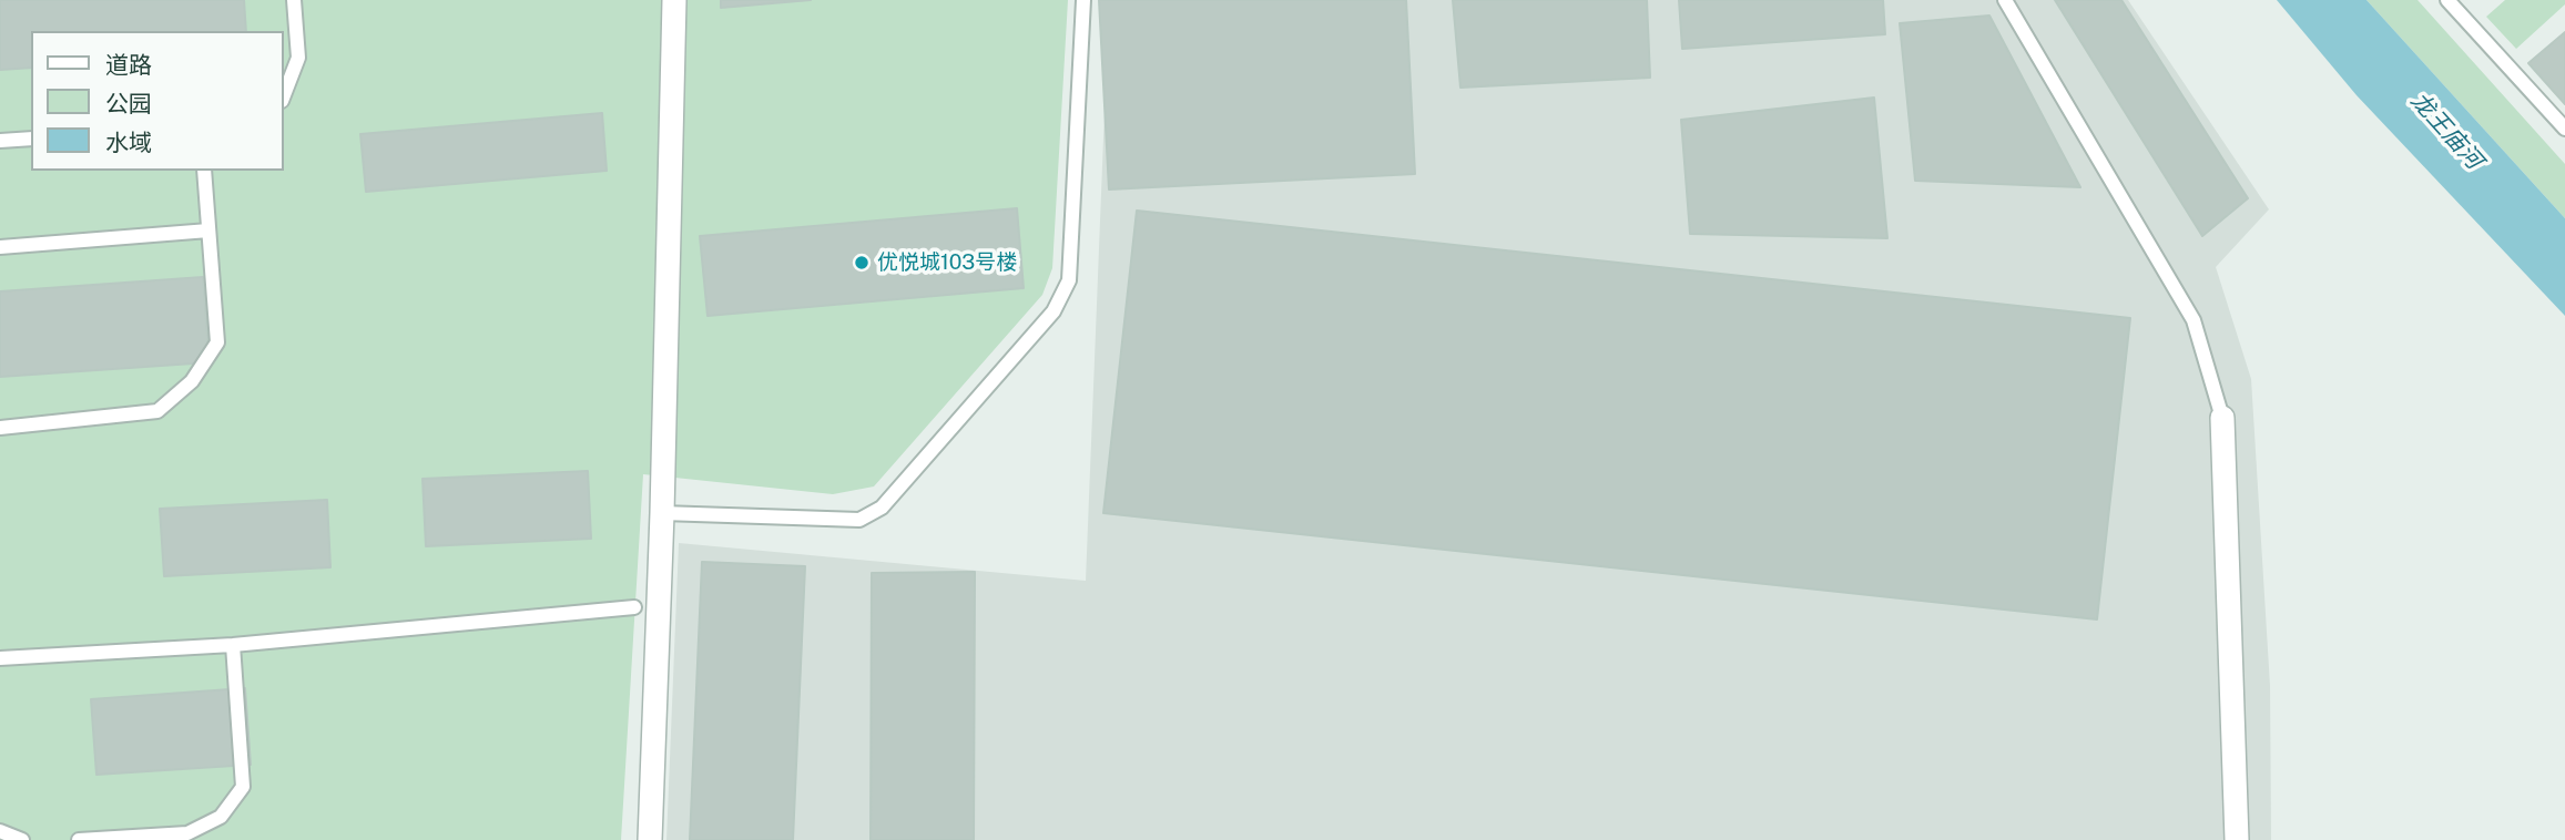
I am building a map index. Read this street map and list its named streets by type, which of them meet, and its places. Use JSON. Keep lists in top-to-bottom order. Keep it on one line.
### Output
{"water":["龙王庙河"],"places":["优悦城103号楼"],"legend":["道路","公园","水域"]}
